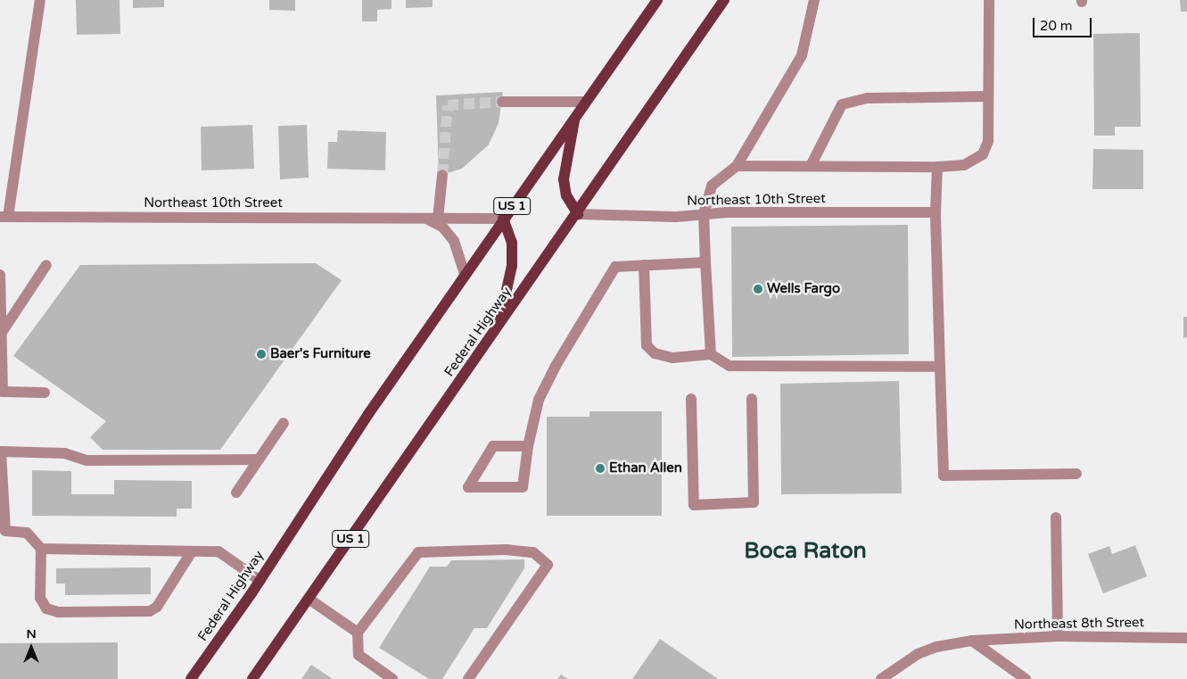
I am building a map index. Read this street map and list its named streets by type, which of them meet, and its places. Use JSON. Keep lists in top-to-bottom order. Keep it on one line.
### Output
{"streets":{"main road":["US 1","Federal Highway"],"street":["Northeast 10th Street","Northeast 8th Street"]},"crossings":[["Northeast 10th Street","Federal Highway"]],"districts":["Boca Raton"],"places":["Wells Fargo","Baer's Furniture","Ethan Allen"],"scale_bar":"20 m","north":"top"}
